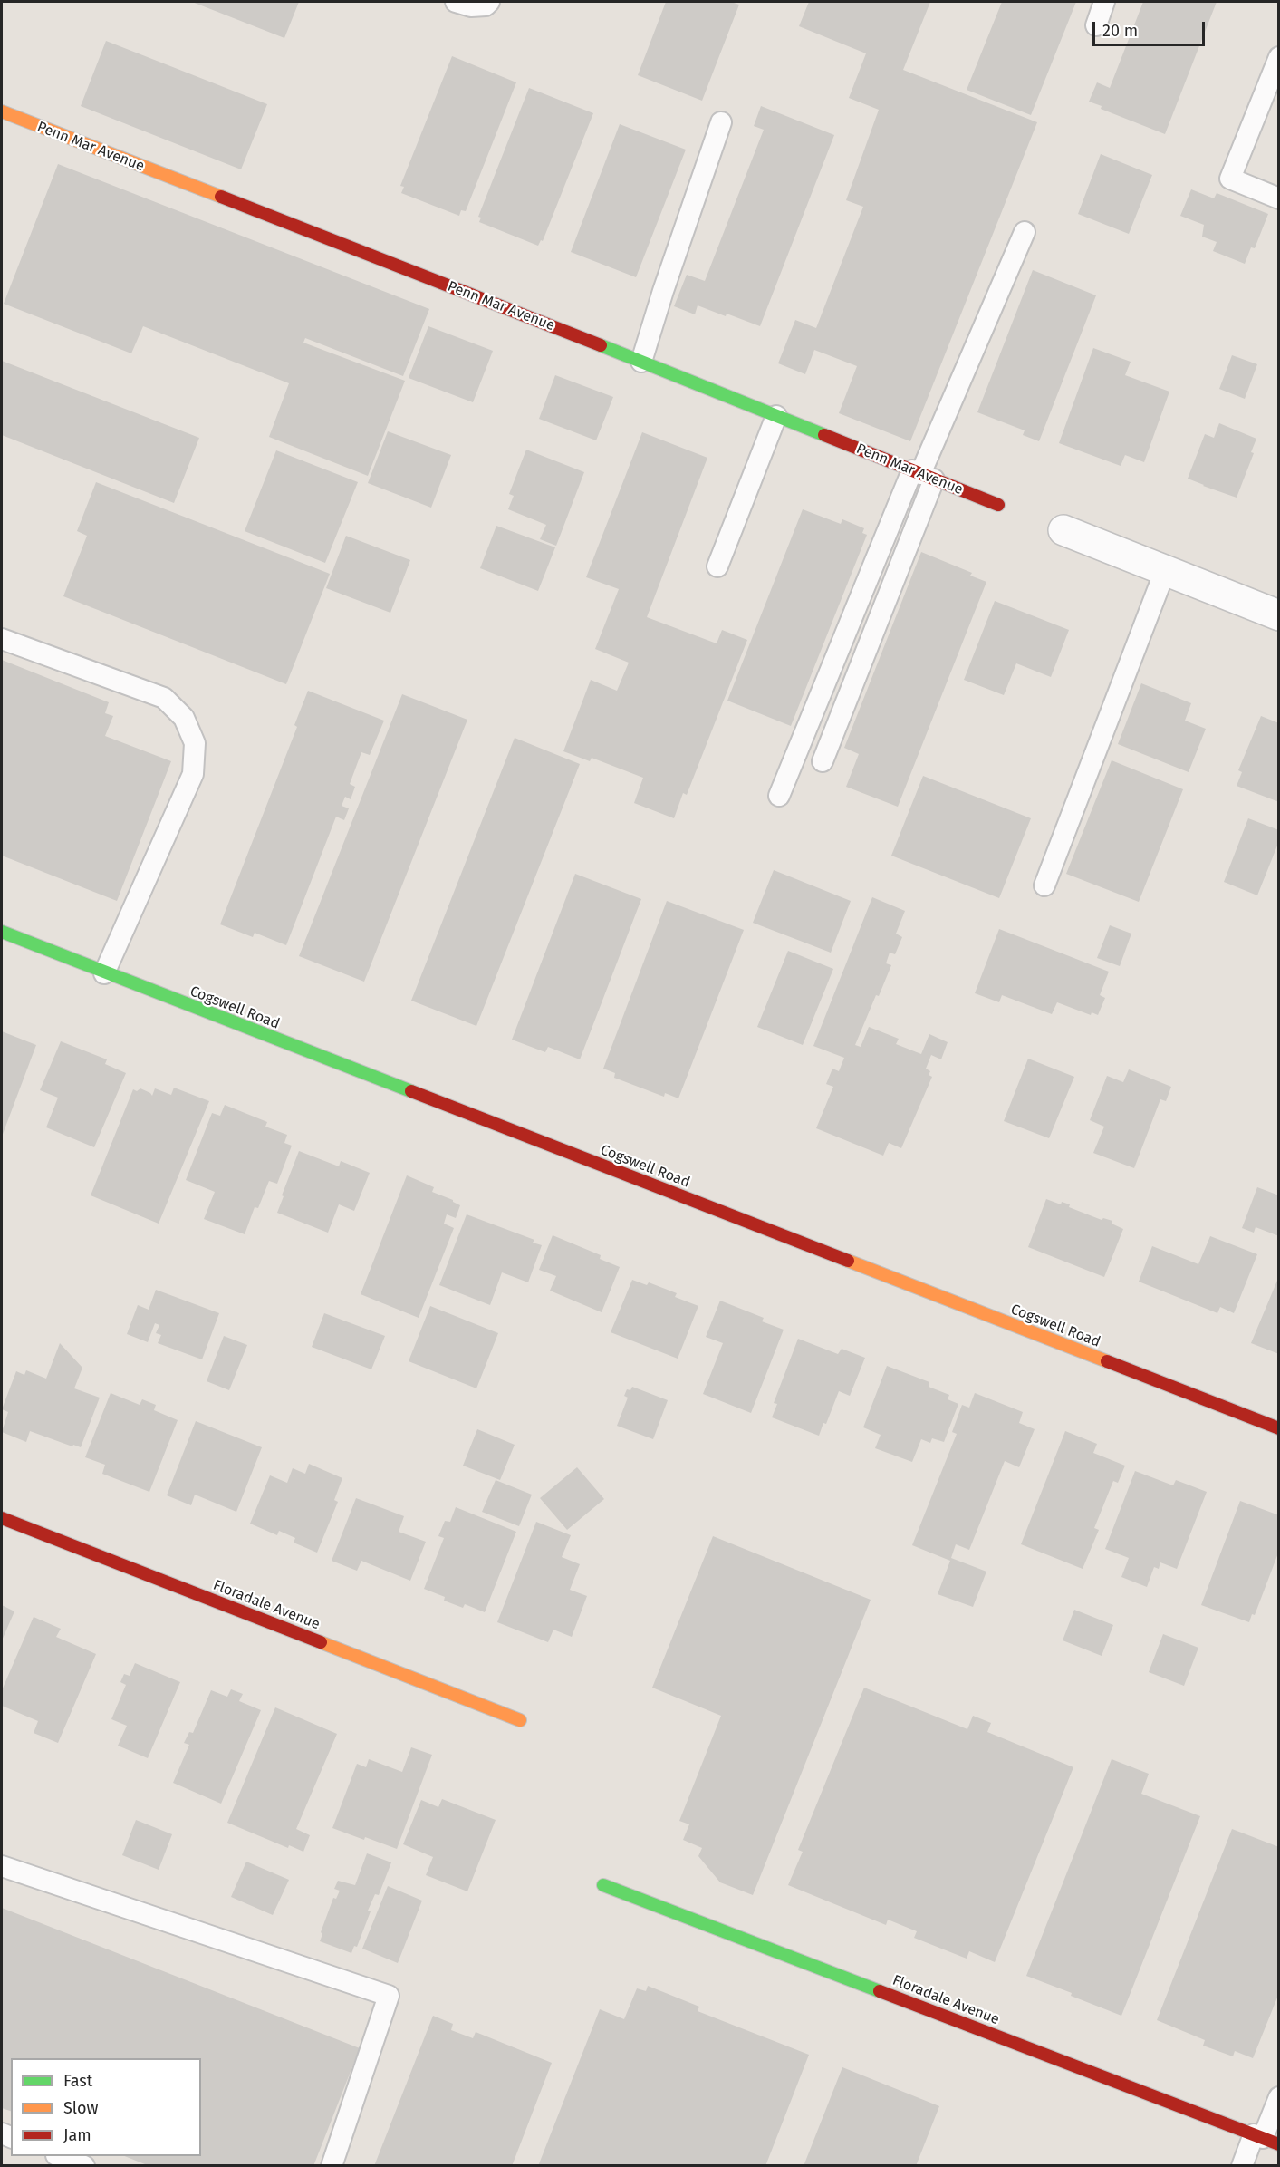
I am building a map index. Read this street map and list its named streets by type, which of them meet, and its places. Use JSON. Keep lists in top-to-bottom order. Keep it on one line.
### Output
{"streets":{"street":["Penn Mar Avenue","Cogswell Road","Floradale Avenue"]},"legend":["Fast","Slow","Jam"],"scale_bar":"20 m"}
